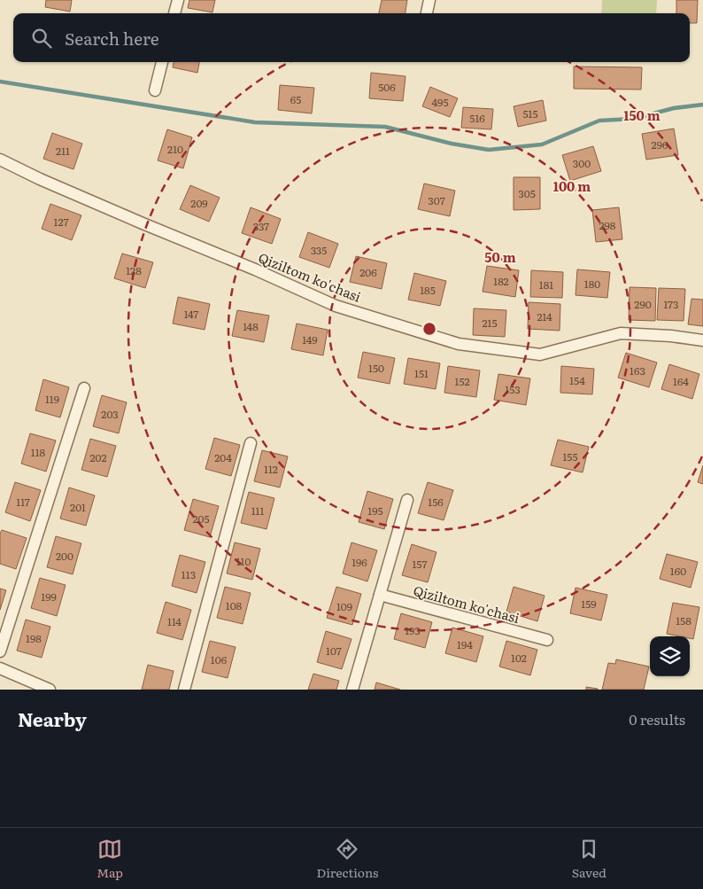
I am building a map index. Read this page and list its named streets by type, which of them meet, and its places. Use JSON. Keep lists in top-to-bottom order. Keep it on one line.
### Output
{"streets":{"street":["Qiziltom ko'chasi"]},"house_numbers":["506","65","495","515","516","296","210","211","300","305","307","209","127","298","337","335","128","206","182","180","181","185","290","173","147","214","215","148","149","150","163","151","154","152","164","153","119","203","118","155","202","204","112","117","156","201","111","195","205","200","110","196","157","160","113","199","159","108","109","158","114","193","198","194","107","102","106"],"page":{"search":"Search here","heading":["Nearby","0 results"],"nav":["Map","Directions","Saved"]},"rings":["150 m","100 m","50 m"]}
